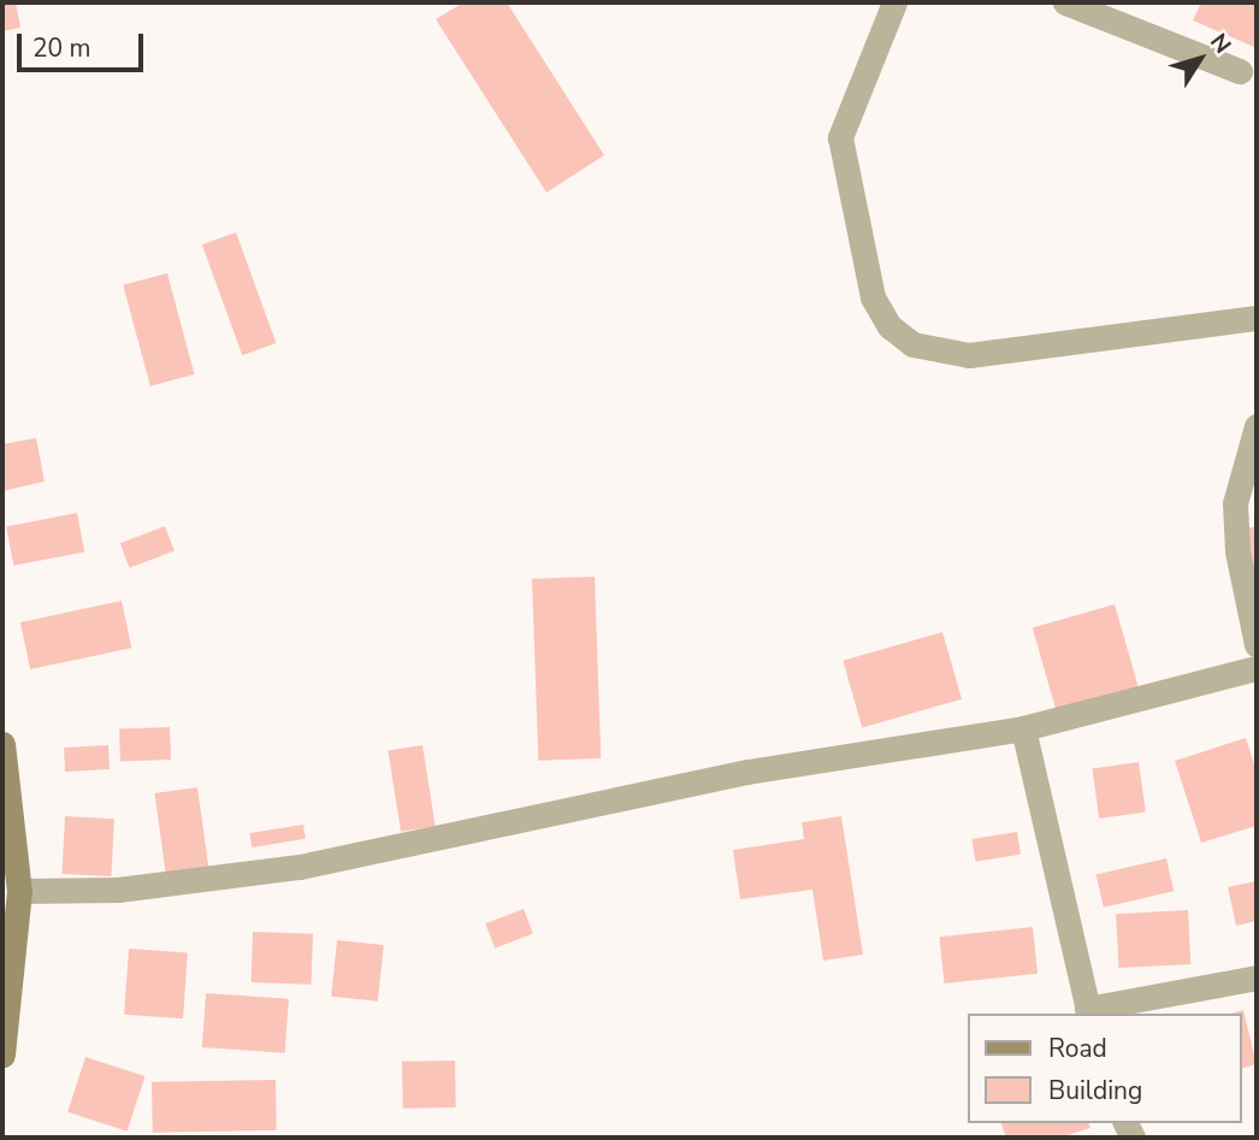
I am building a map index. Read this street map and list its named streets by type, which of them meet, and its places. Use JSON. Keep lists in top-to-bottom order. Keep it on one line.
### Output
{"legend":["Road","Building"],"scale_bar":"20 m","north":"top right"}
